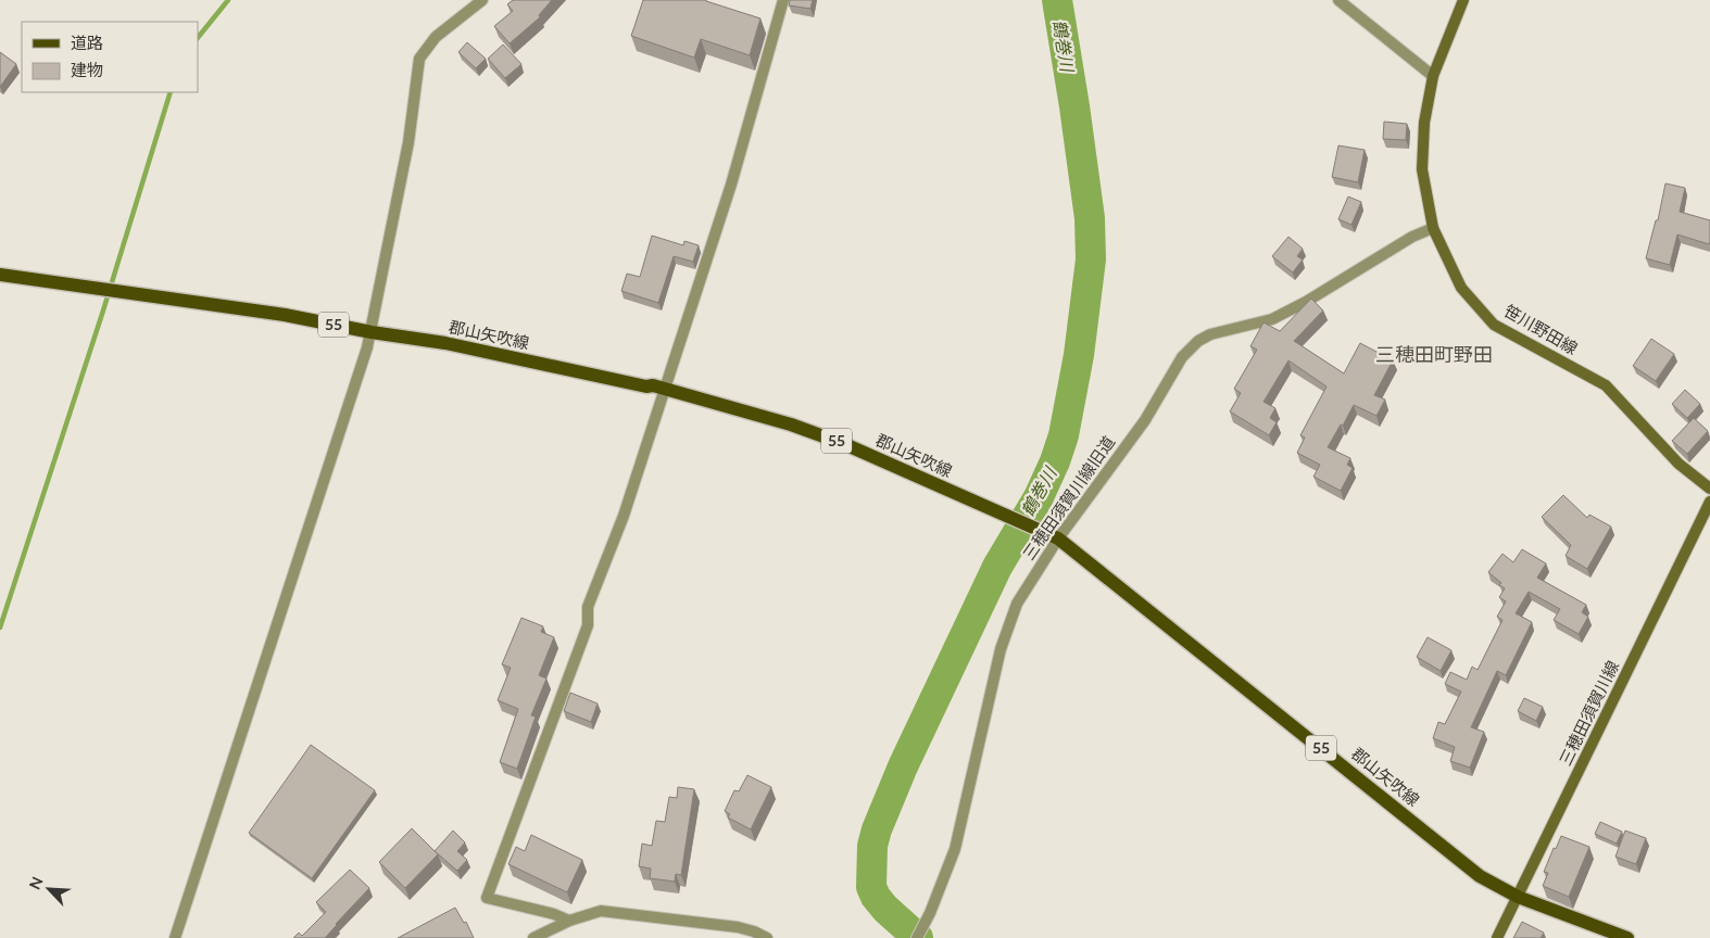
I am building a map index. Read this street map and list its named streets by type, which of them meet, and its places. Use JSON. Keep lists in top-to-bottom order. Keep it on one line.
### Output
{"streets":{"main road":["55","郡山矢吹線"],"street":["笹川野田線","三穂田須賀川線旧道","三穂田須賀川線"]},"crossings":[["笹川野田線","三穂田須賀川線旧道"],["郡山矢吹線","三穂田須賀川線旧道"],["郡山矢吹線","三穂田須賀川線"]],"districts":["三穂田町野田"],"water":["鶴巻川"],"legend":["道路","建物"],"north":"top left"}
